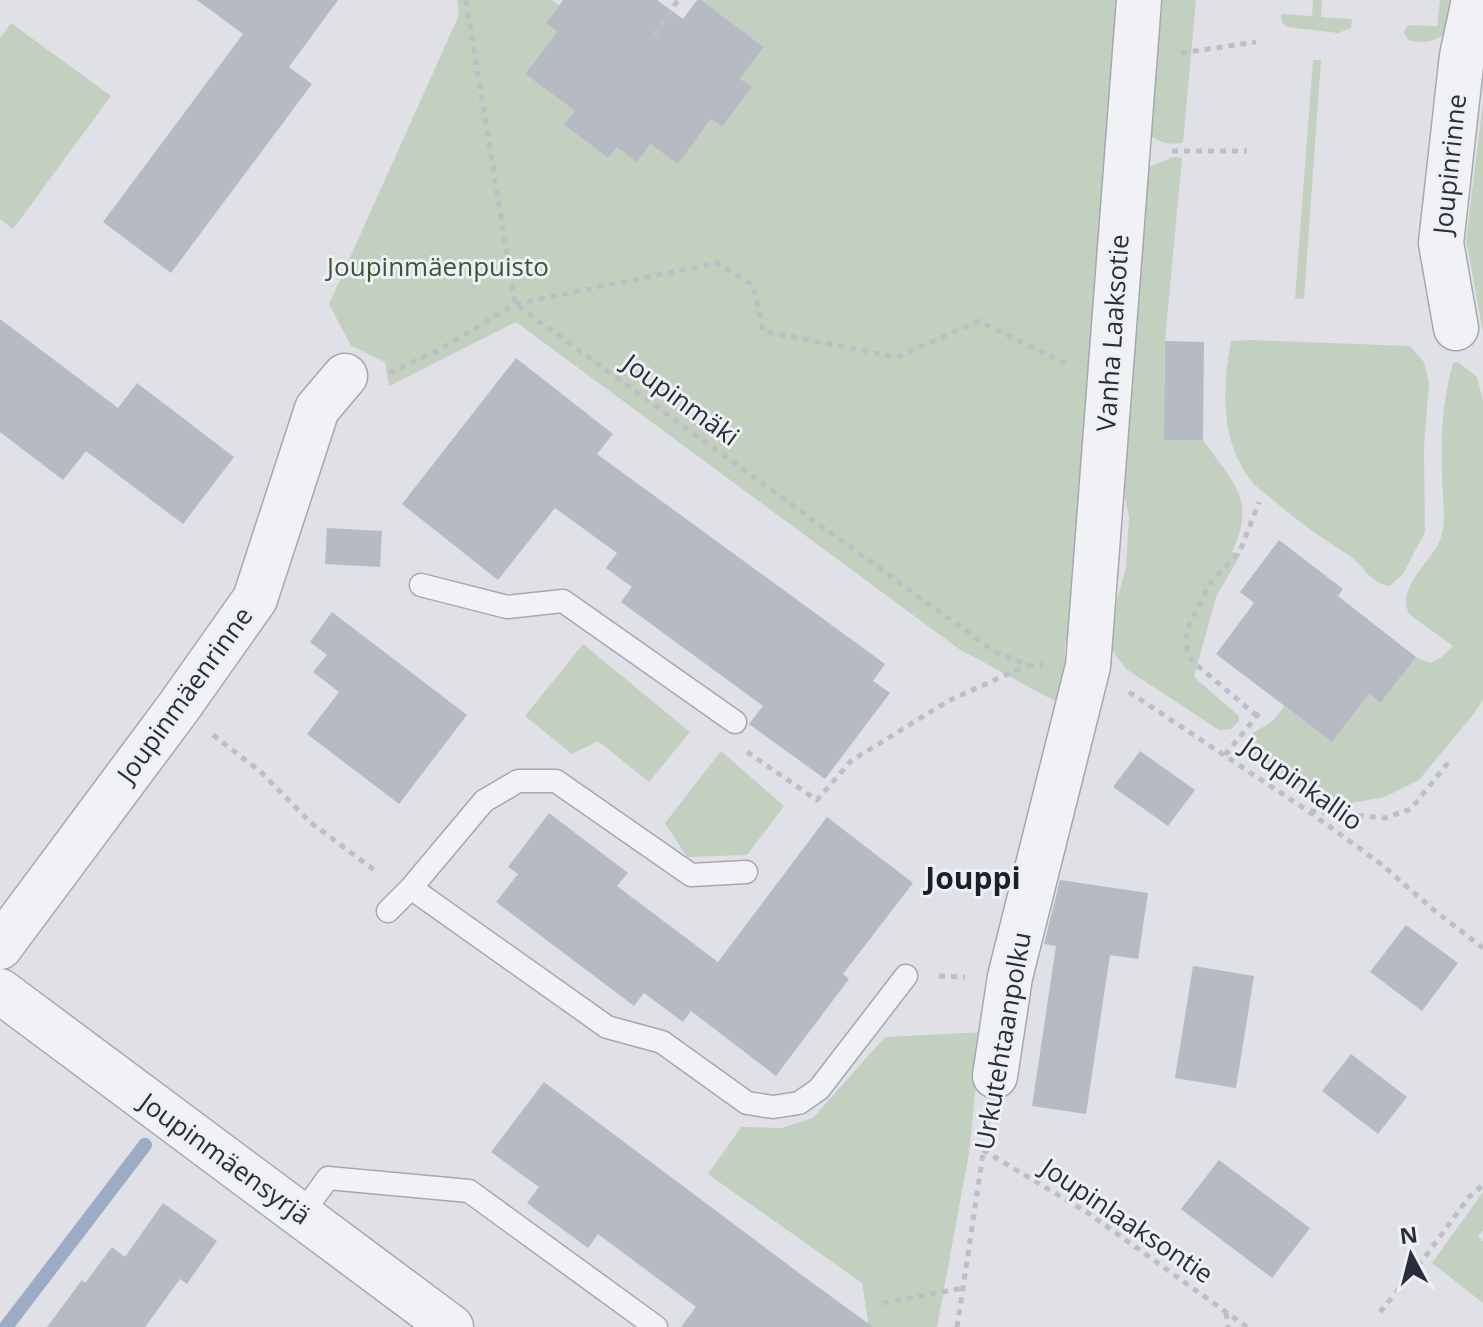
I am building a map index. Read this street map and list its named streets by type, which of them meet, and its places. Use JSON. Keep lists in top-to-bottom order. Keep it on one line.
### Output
{"streets":{"street":["Joupinrinne","Vanha Laaksotie","Joupinmäenrinne","Urkutehtaanpolku","Joupinmäensyrjä"],"path":["Joupinmäki","Joupinkallio","Joupinlaaksontie"]},"crossings":[["Vanha Laaksotie","Joupinmäki"],["Vanha Laaksotie","Joupinkallio"],["Vanha Laaksotie","Urkutehtaanpolku"],["Joupinmäki","Joupinkallio"],["Joupinmäki","Urkutehtaanpolku"],["Joupinkallio","Urkutehtaanpolku"],["Urkutehtaanpolku","Joupinlaaksontie"]],"districts":["Jouppi"],"parks":["Joupinmäenpuisto"],"north":"top"}
